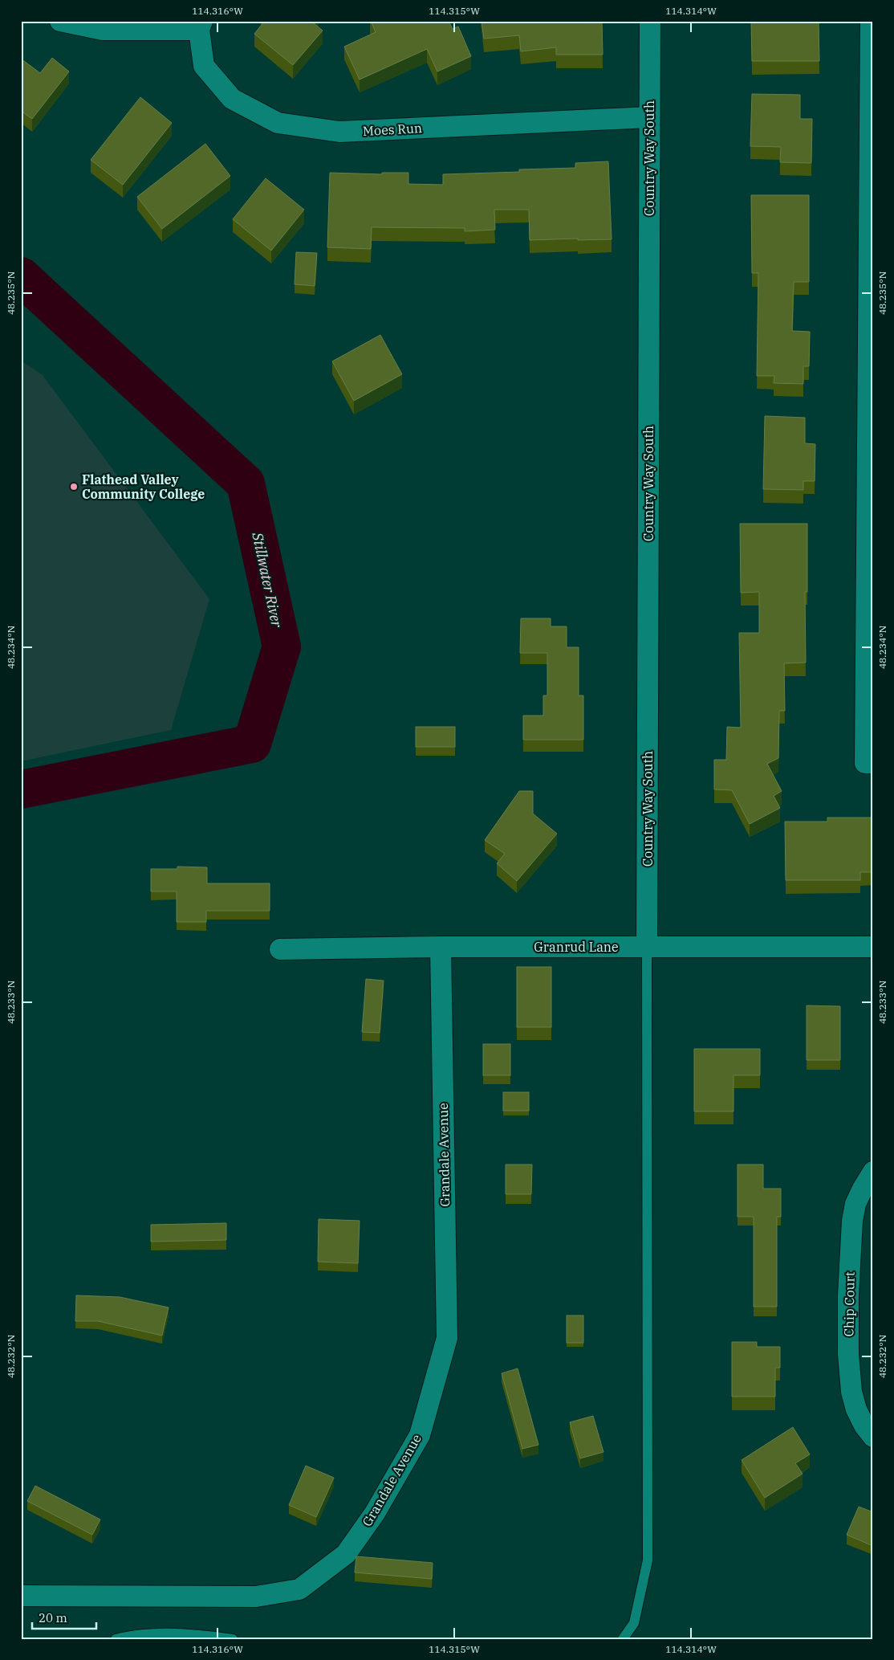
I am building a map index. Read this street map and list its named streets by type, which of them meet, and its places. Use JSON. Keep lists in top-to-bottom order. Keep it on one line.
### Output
{"streets":{"street":["Moes Run","Country Way South","Granrud Lane","Grandale Avenue","Chip Court"]},"crossings":[["Moes Run","Country Way South"],["Country Way South","Granrud Lane"],["Granrud Lane","Grandale Avenue"]],"water":["Stillwater River"],"places":["Flathead Valley Community College"],"scale_bar":"20 m","coordinates":["114.316°W","114.315°W","114.314°W","48.235°N","48.234°N","48.233°N","48.232°N"]}
